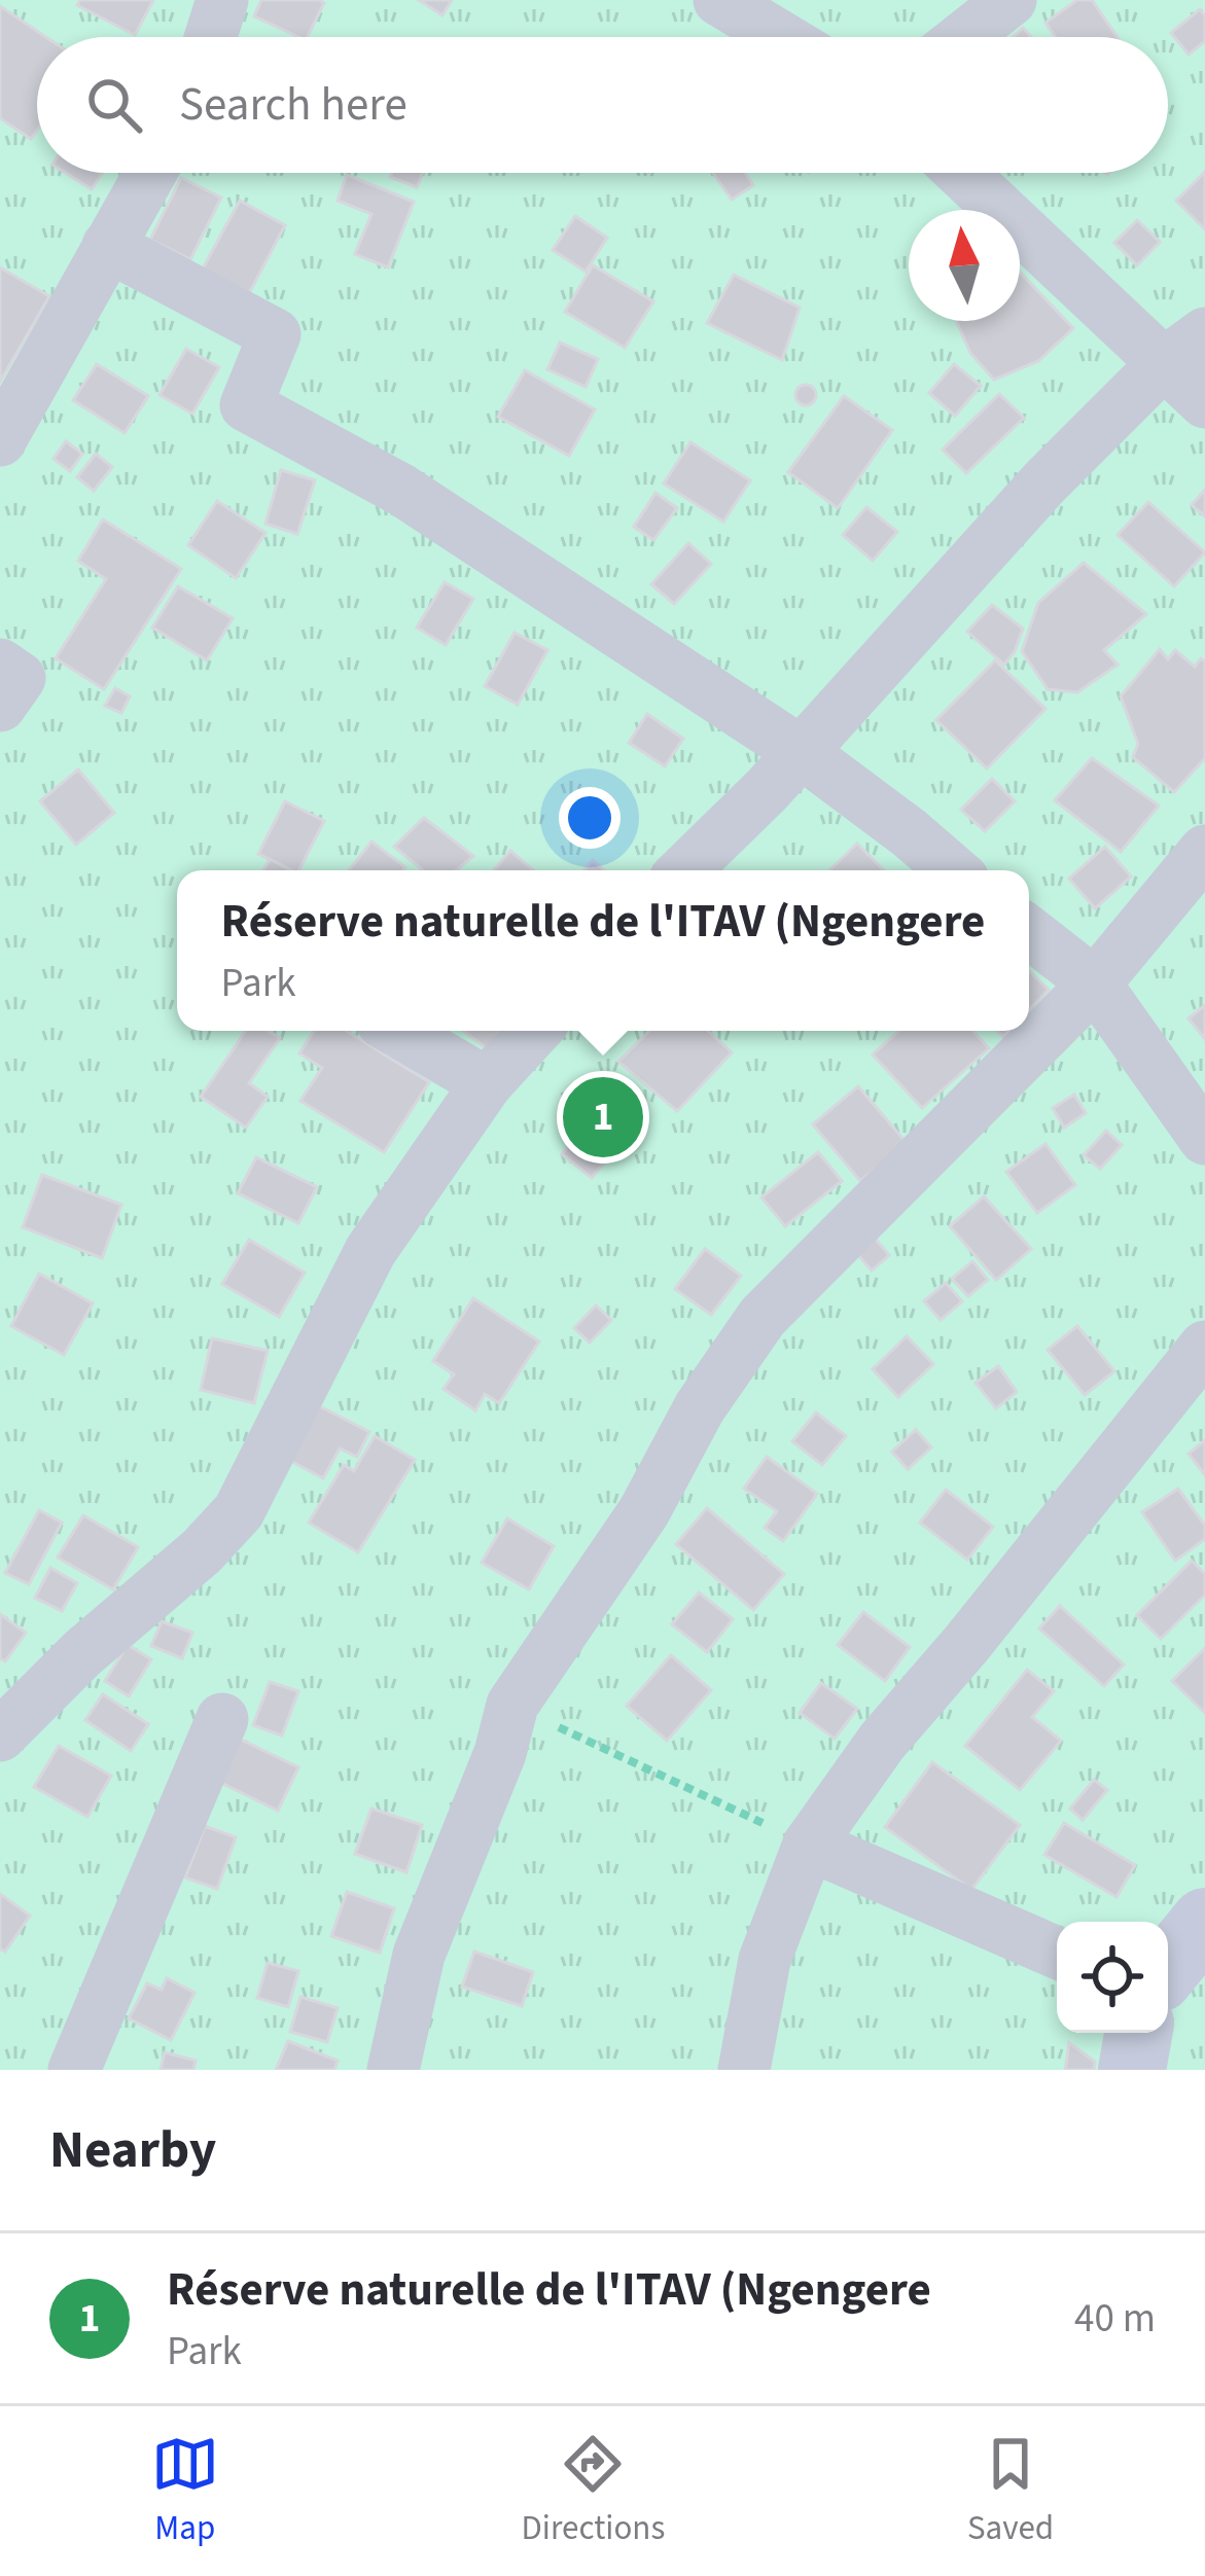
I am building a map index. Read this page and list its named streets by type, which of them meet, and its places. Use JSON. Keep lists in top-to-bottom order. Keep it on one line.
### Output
{"north":"top","page":{"search":"Search here","popup":["Réserve naturelle de l'ITAV (Ngengere","Park"],"pins":"1","heading":"Nearby","list":[{"mark":"1","name":"Réserve naturelle de l'ITAV (Ngengere","note":"Park","value":"40 m"}],"nav":["Map","Directions","Saved"]}}
